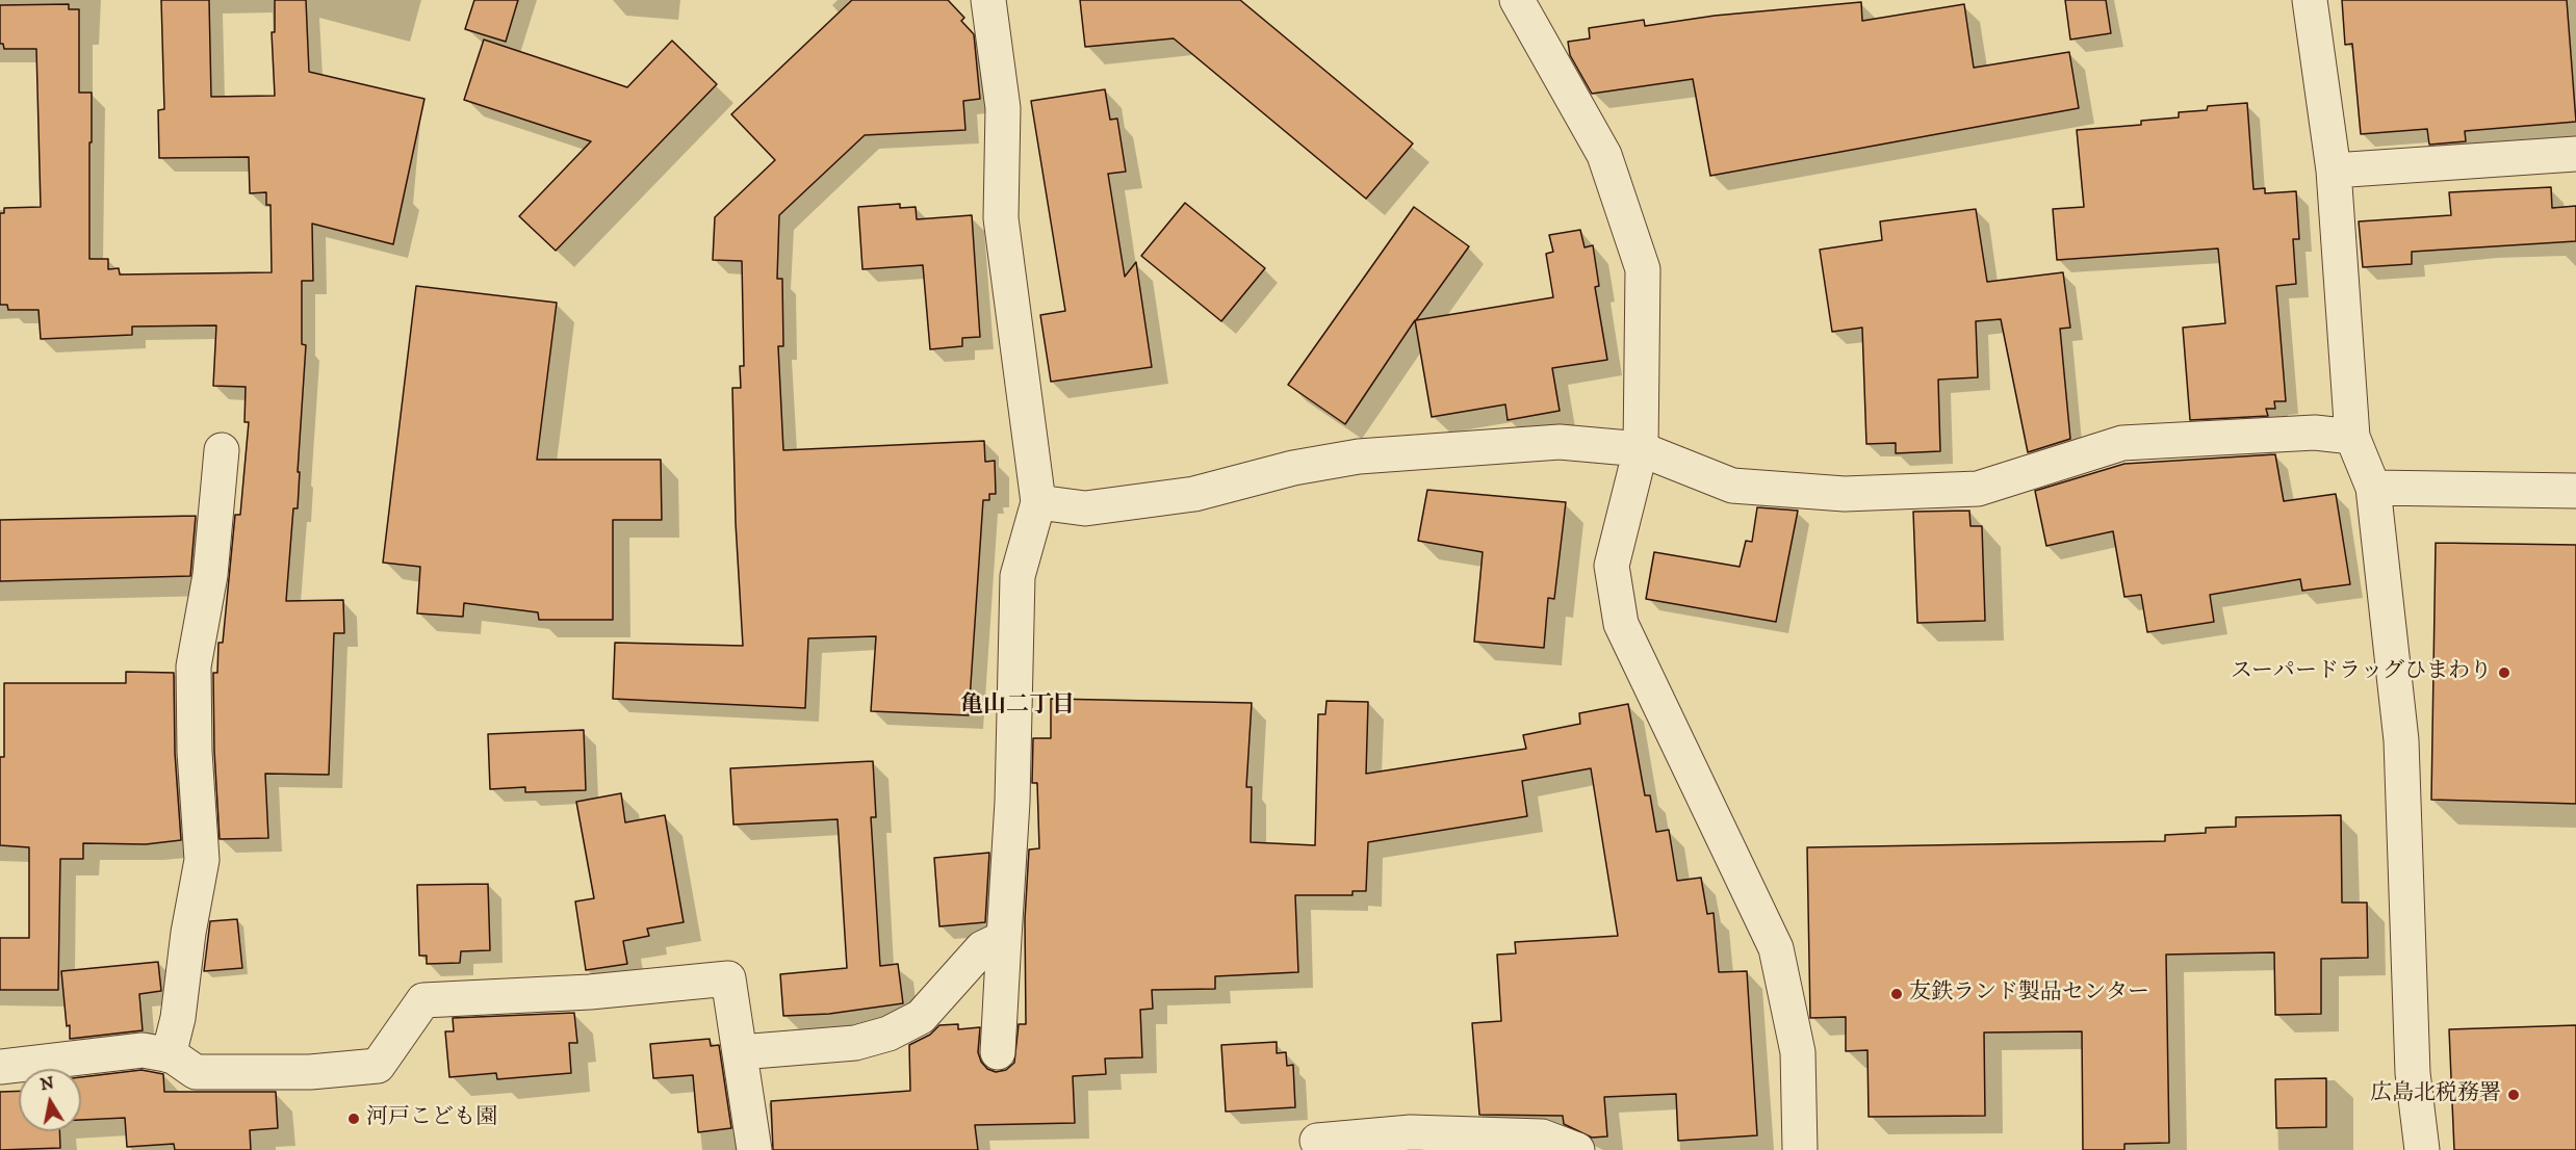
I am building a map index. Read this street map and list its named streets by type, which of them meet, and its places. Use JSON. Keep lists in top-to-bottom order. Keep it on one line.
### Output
{"districts":["亀山二丁目"],"places":["スーパードラッグひまわり","友鉄ランド製品センター","広島北税務署","河戸こども園"],"north":"top"}
